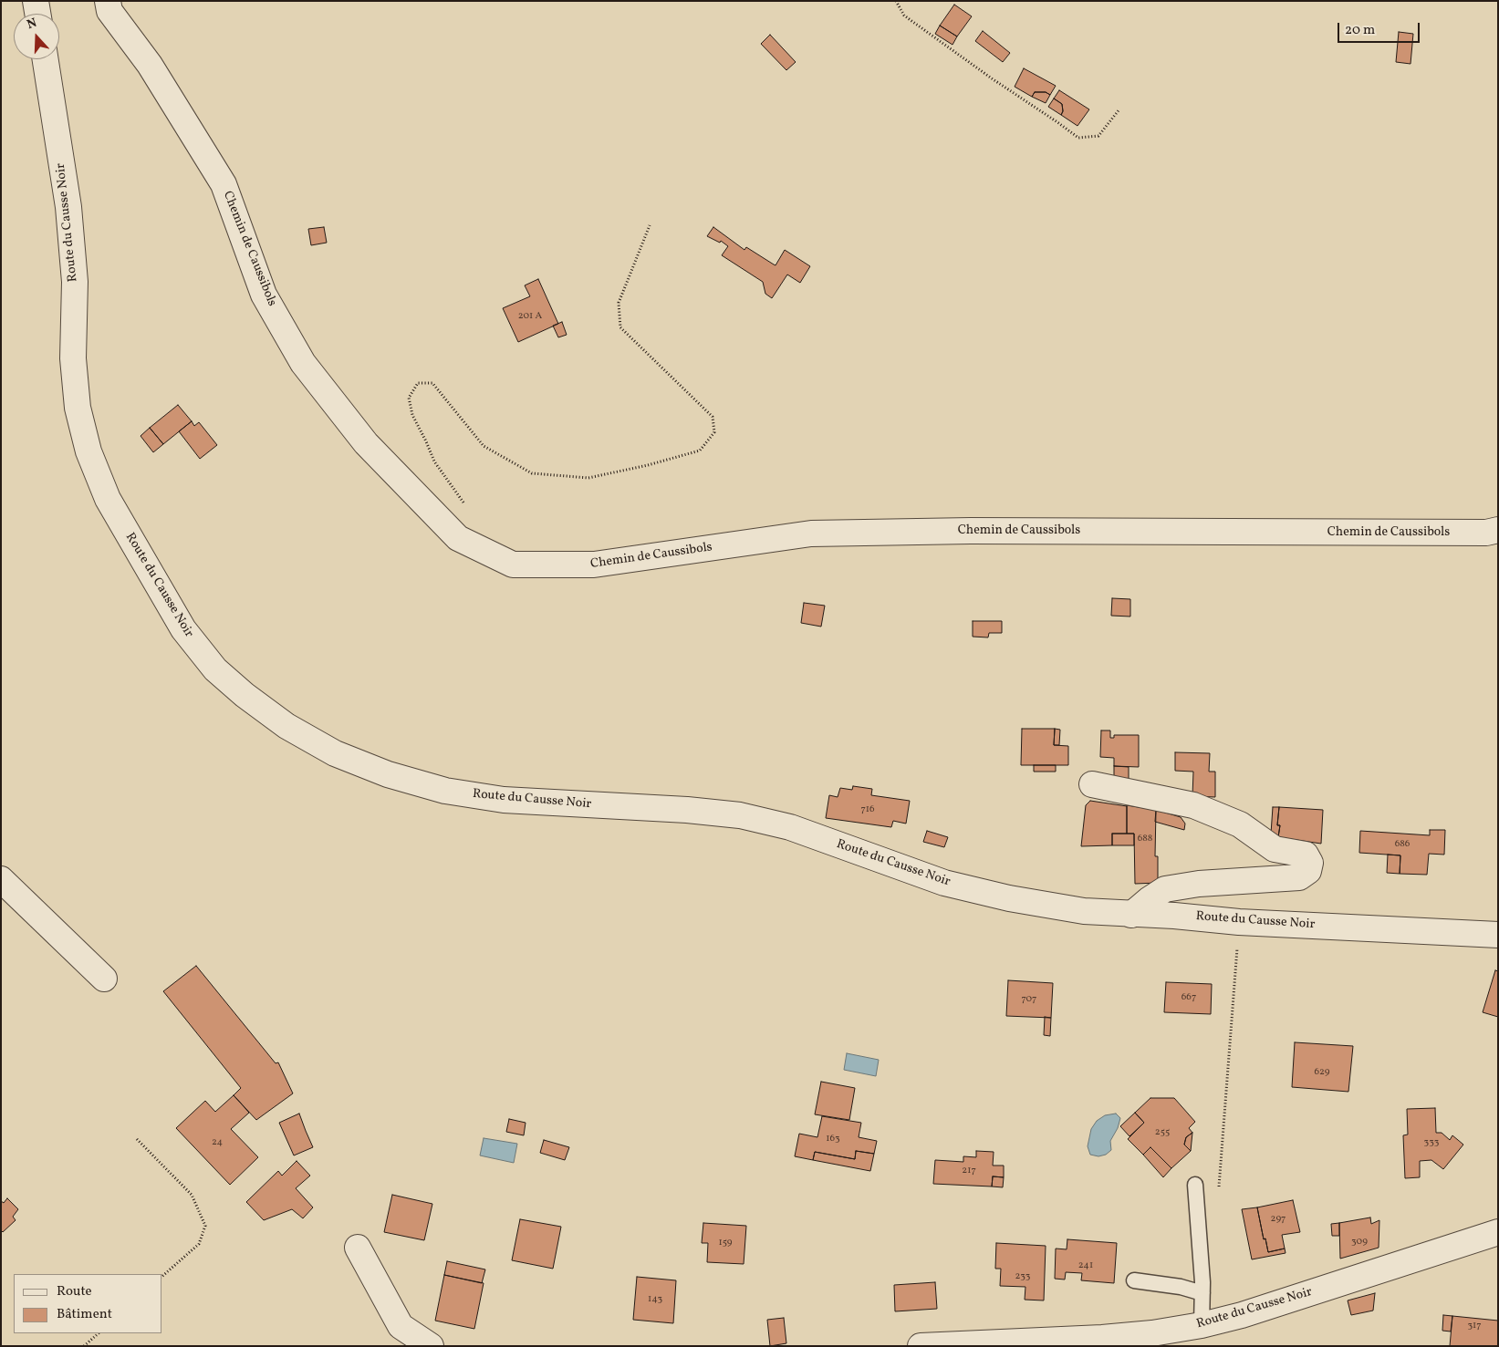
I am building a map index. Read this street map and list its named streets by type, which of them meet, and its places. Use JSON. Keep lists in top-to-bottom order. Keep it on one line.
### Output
{"streets":{"street":["Route du Causse Noir","Chemin de Caussibols"]},"house_numbers":["201 A","716","688","686","667","707","629","255","163","24","333","217","297","309","159","241","233","143","317"],"legend":["Route","Bâtiment"],"scale_bar":"20 m","north":"top"}
